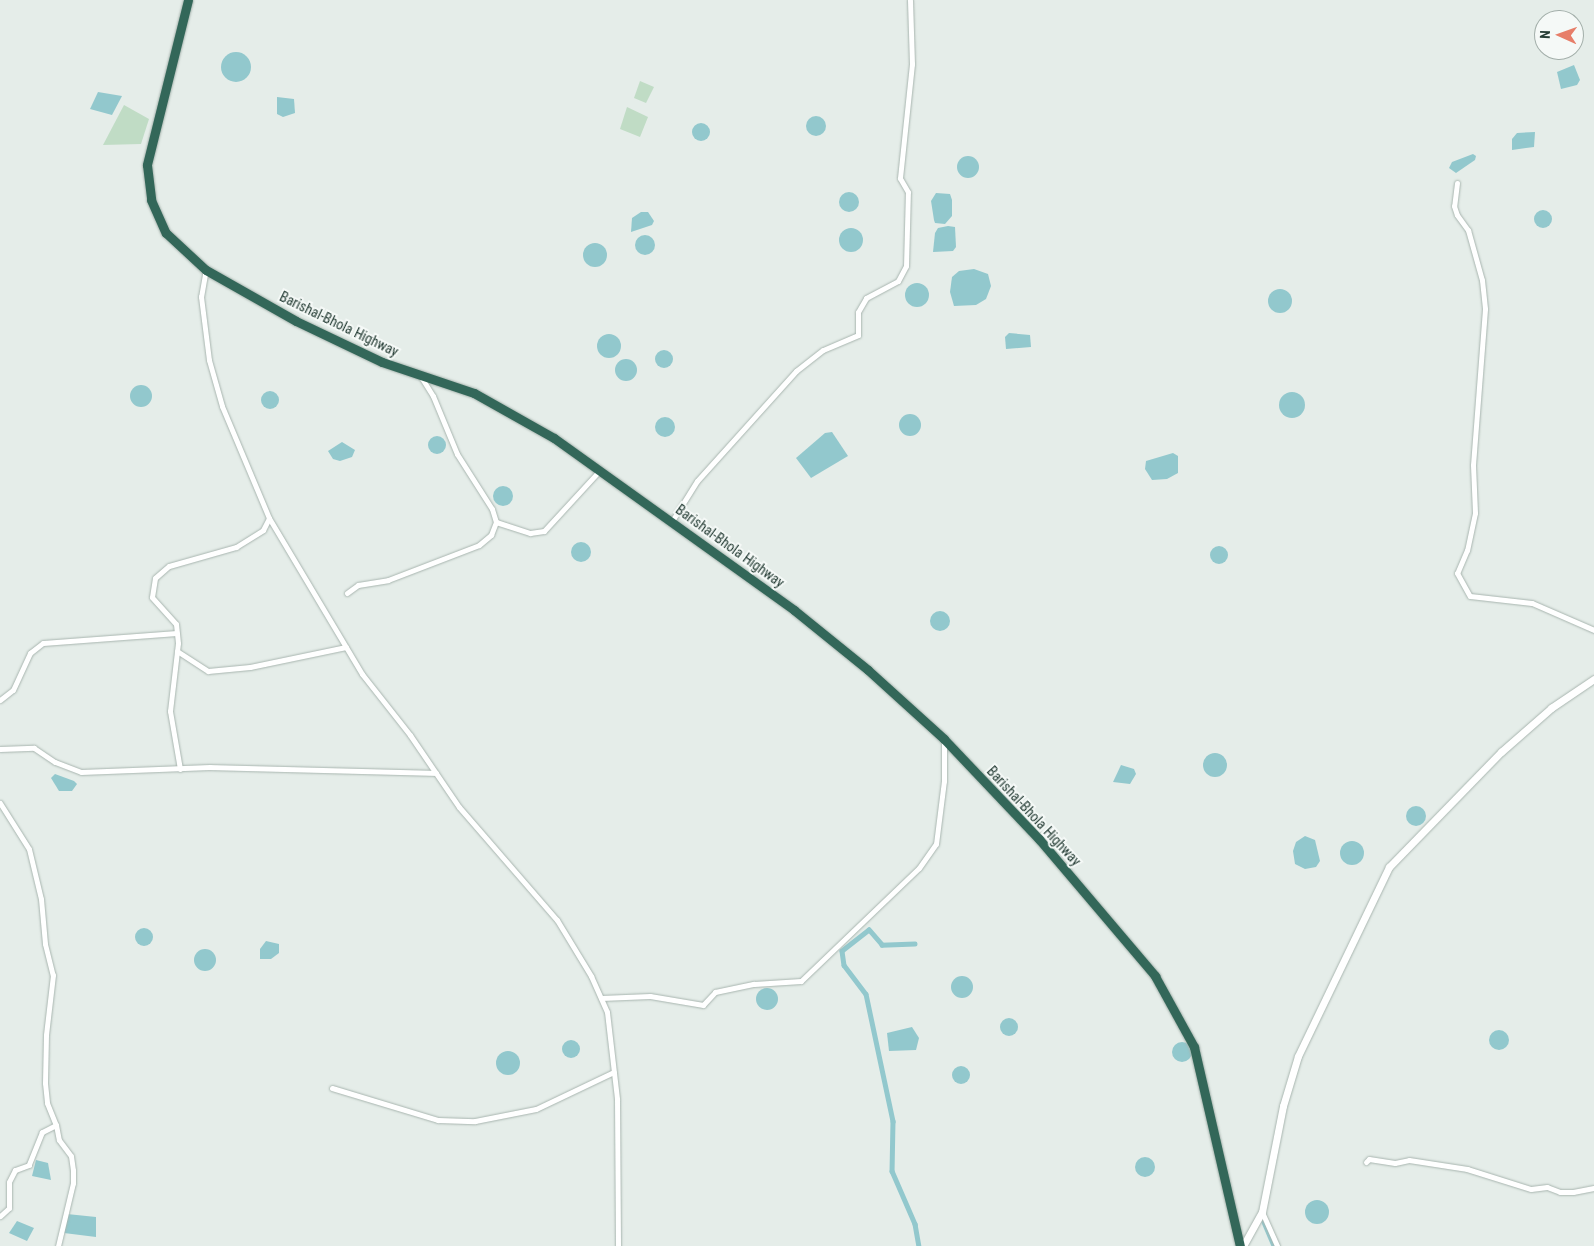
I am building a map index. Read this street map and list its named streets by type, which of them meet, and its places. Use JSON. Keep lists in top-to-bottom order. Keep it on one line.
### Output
{"streets":{"highway":["Barishal-Bhola Highway"]},"north":"left"}
